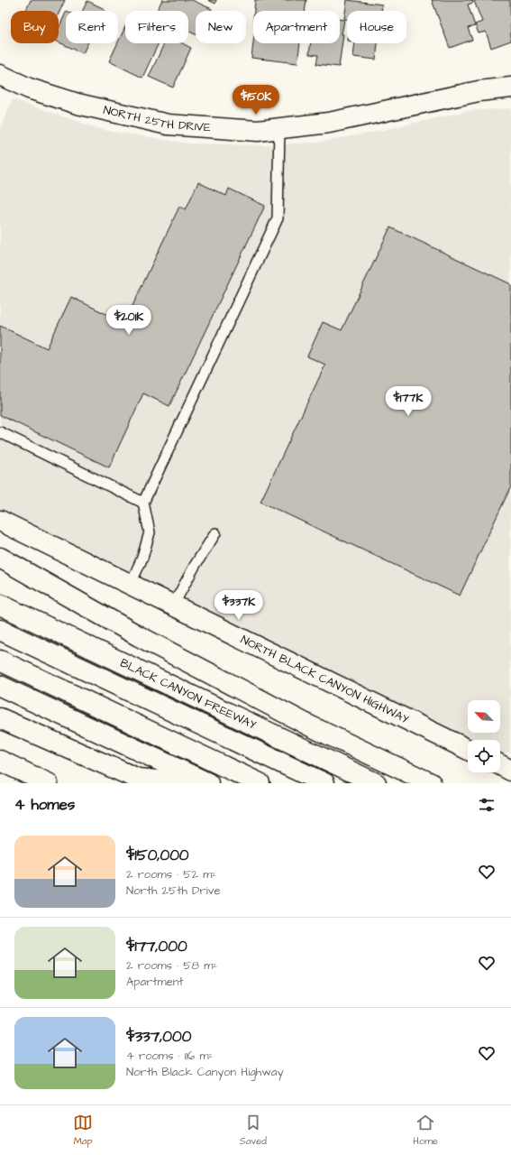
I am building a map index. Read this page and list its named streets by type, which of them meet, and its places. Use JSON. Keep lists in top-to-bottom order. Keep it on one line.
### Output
{"streets":{"main road":["NORTH 25TH DRIVE","NORTH BLACK CANYON HIGHWAY","BLACK CANYON FREEWAY"]},"north":"top left","page":{"chip":["Buy","Rent","Filters","New","Apartment","House"],"price":["$150K","$201K","$177K","$337K"],"heading":"4 homes","list":[{"name":"$150,000","note":"2 rooms · 52 m² · North 25th Drive"},{"name":"$177,000","note":"2 rooms · 58 m² · Apartment"},{"name":"$337,000","note":"4 rooms · 116 m² · North Black Canyon Highway"}],"tabs":["Map","Saved","Home"]}}
